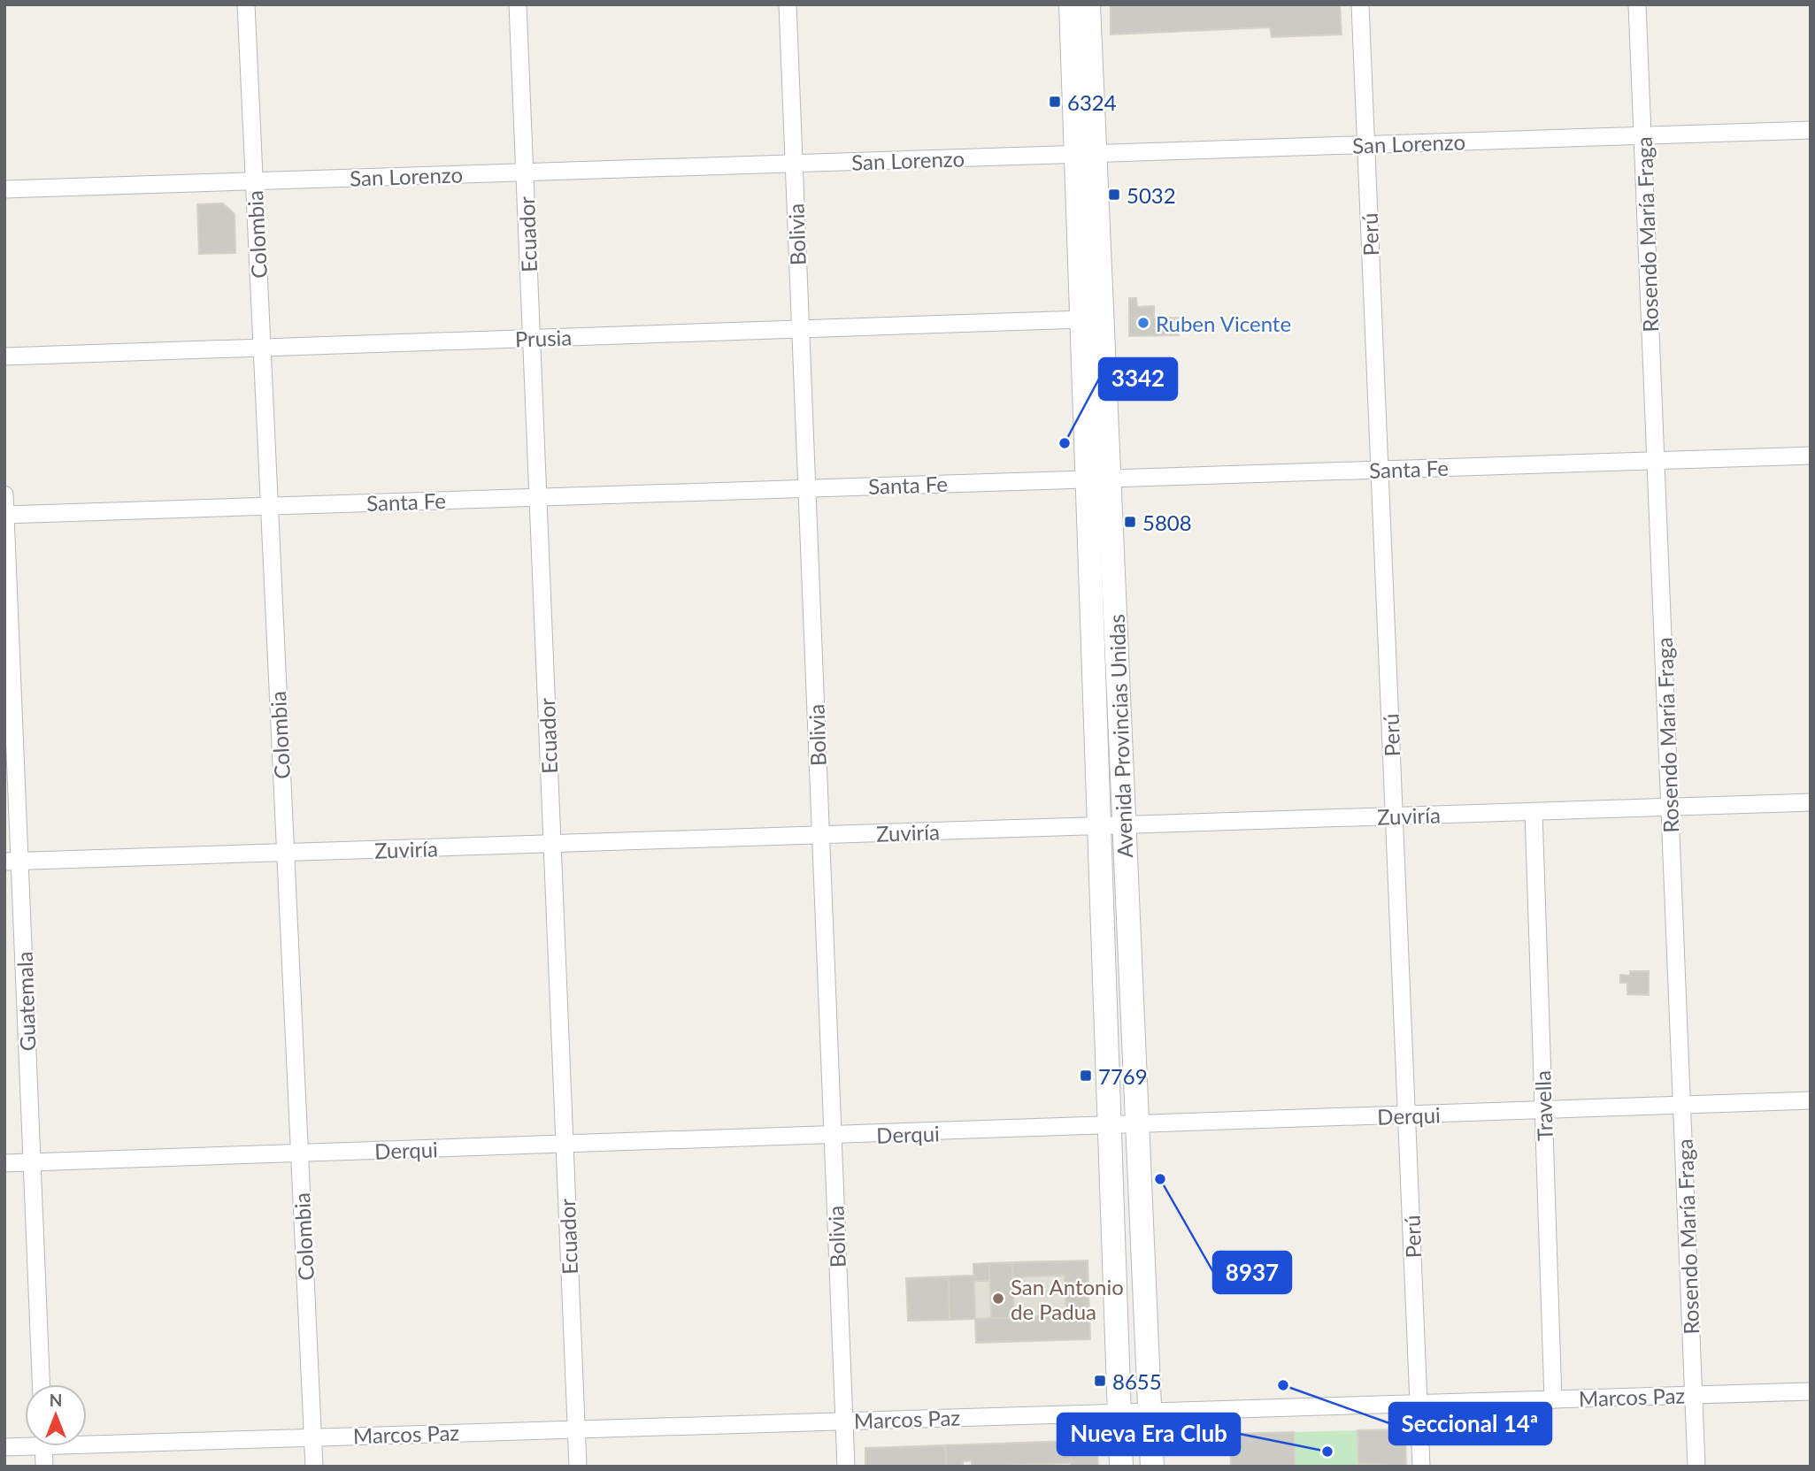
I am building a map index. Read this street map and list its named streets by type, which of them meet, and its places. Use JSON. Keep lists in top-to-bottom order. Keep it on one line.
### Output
{"streets":{"main road":["Avenida Provincias Unidas"],"street":["San Lorenzo","Colombia","Ecuador","Bolivia","Perú","Rosendo María Fraga","Prusia","Santa Fe","Zuviría","Guatemala","Travella","Derqui","Marcos Paz"]},"crossings":[["San Lorenzo","Colombia"],["San Lorenzo","Ecuador"],["San Lorenzo","Bolivia"],["San Lorenzo","Perú"],["San Lorenzo","Rosendo María Fraga"],["San Lorenzo","Avenida Provincias Unidas"],["Colombia","Prusia"],["Colombia","Santa Fe"],["Colombia","Zuviría"],["Colombia","Derqui"],["Colombia","Marcos Paz"],["Ecuador","Prusia"],["Ecuador","Santa Fe"],["Ecuador","Zuviría"],["Ecuador","Derqui"],["Ecuador","Marcos Paz"],["Bolivia","Prusia"],["Bolivia","Santa Fe"],["Bolivia","Zuviría"],["Bolivia","Derqui"],["Bolivia","Marcos Paz"],["Perú","Santa Fe"],["Perú","Zuviría"],["Perú","Derqui"],["Perú","Marcos Paz"],["Rosendo María Fraga","Santa Fe"],["Rosendo María Fraga","Zuviría"],["Rosendo María Fraga","Derqui"],["Rosendo María Fraga","Marcos Paz"],["Prusia","Avenida Provincias Unidas"],["Santa Fe","Avenida Provincias Unidas"],["Santa Fe","Guatemala"],["Avenida Provincias Unidas","Zuviría"],["Avenida Provincias Unidas","Derqui"],["Avenida Provincias Unidas","Marcos Paz"],["Zuviría","Guatemala"],["Zuviría","Travella"],["Guatemala","Derqui"],["Travella","Derqui"],["Travella","Marcos Paz"]],"places":{"transit":["6324","5032","5808","7769","8655"],"other":["Ruben Vicente","3342","8937","San Antonio de Padua","Seccional 14ª","Nueva Era Club"]},"north":"top"}
